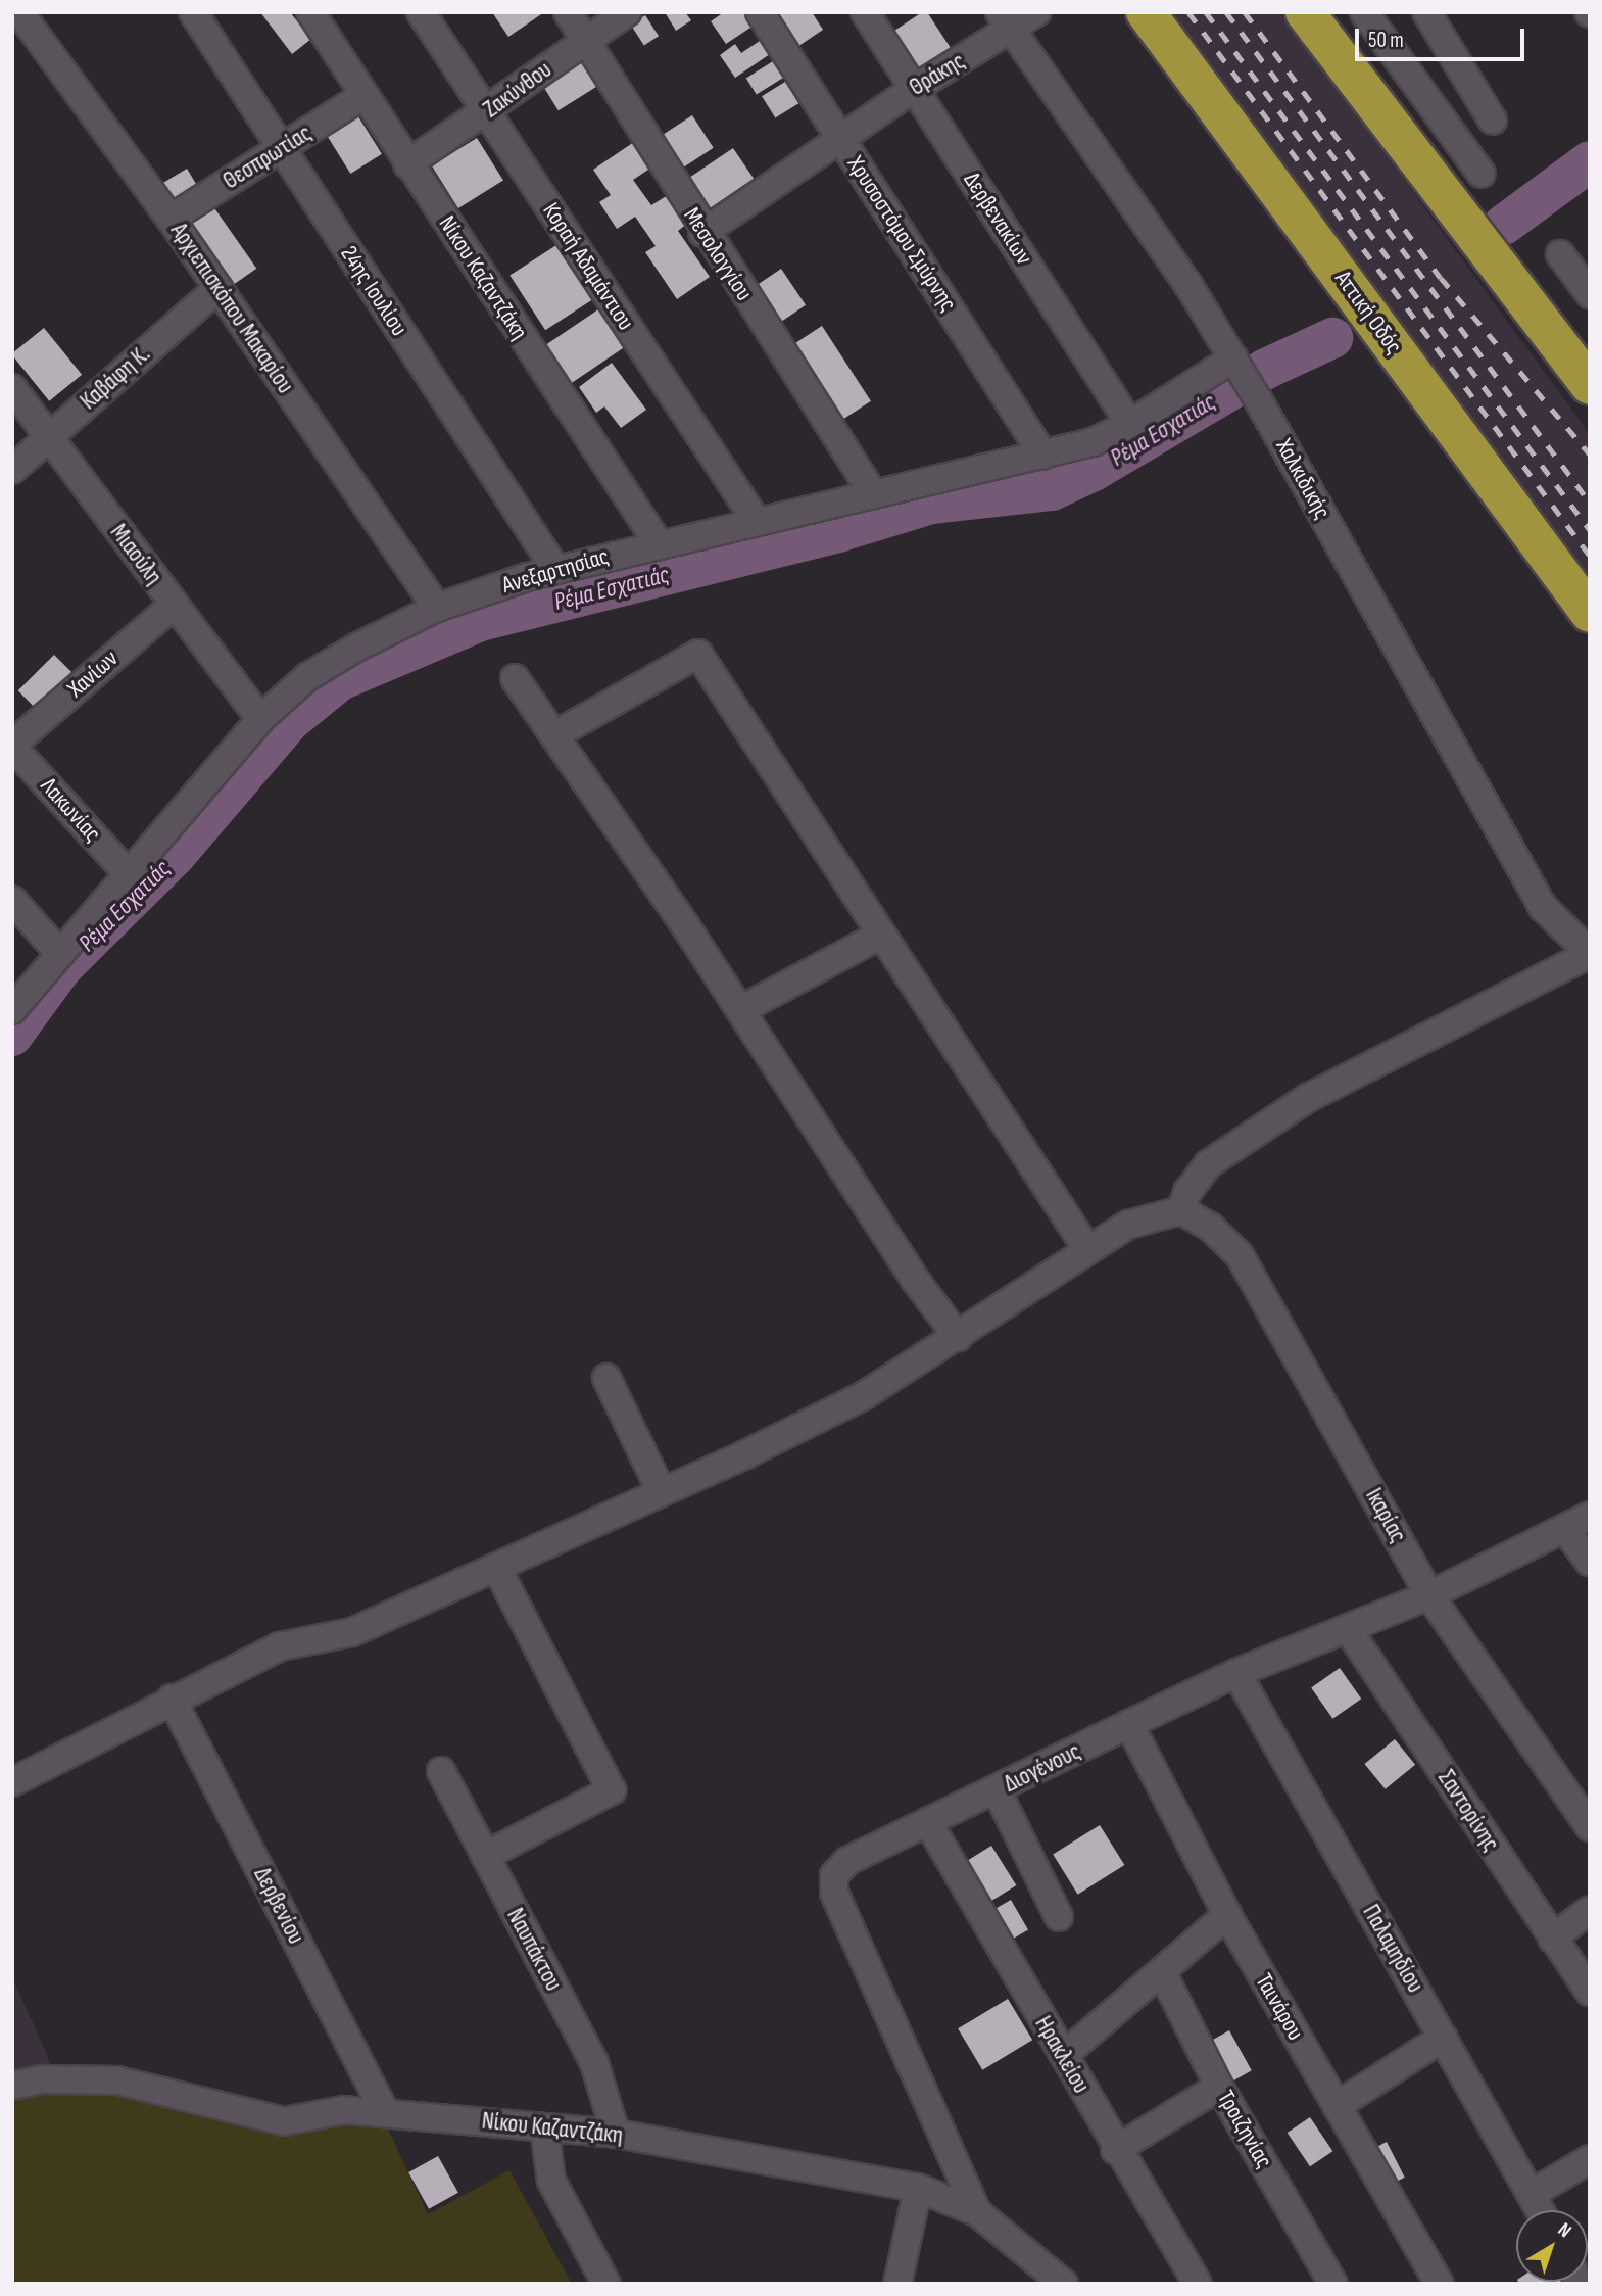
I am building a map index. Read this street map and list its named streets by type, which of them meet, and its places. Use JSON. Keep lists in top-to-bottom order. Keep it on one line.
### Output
{"streets":{"highway":["Αττική Οδός"],"street":["Θράκης","Ζακύνθου","Θεσπρωτίας","Δερβενακίων","Χρυσοστόμου Σμύρνης","Μεσολογγίου","Κοραή Αδαμάντιου","Νίκου Καζαντζάκη","24ης Ιουλίου","Αρχιεπισκόπου Μακαρίου","Καβάφη Κ.","Χαλκιδικής","Μιαούλη","Ανεξαρτησίας","Χανίων","Λακωνίας","Ικαρίας","Διογένους","Σαντορίνης","Δερβενίου","Παλαμηδίου","Ναυπάκτου","Ταινάρου","Ηρακλείου","Τροιζηνίας"]},"crossings":[["Θράκης","Δερβενακίων"],["Θράκης","Χρυσοστόμου Σμύρνης"],["Θράκης","Μεσολογγίου"],["Θράκης","Χαλκιδικής"],["Ζακύνθου","Μεσολογγίου"],["Ζακύνθου","Κοραή Αδαμάντιου"],["Ζακύνθου","Νίκου Καζαντζάκη"],["Θεσπρωτίας","Νίκου Καζαντζάκη"],["Θεσπρωτίας","24ης Ιουλίου"],["Θεσπρωτίας","Αρχιεπισκόπου Μακαρίου"],["Δερβενακίων","Ανεξαρτησίας"],["Χρυσοστόμου Σμύρνης","Ανεξαρτησίας"],["Μεσολογγίου","Ανεξαρτησίας"],["Κοραή Αδαμάντιου","Ανεξαρτησίας"],["Νίκου Καζαντζάκη","Ανεξαρτησίας"],["Νίκου Καζαντζάκη","Διογένους"],["Νίκου Καζαντζάκη","Δερβενίου"],["Νίκου Καζαντζάκη","Ναυπάκτου"],["24ης Ιουλίου","Ανεξαρτησίας"],["Αρχιεπισκόπου Μακαρίου","Καβάφη Κ."],["Αρχιεπισκόπου Μακαρίου","Ανεξαρτησίας"],["Καβάφη Κ.","Μιαούλη"],["Χαλκιδικής","Ανεξαρτησίας"],["Μιαούλη","Ανεξαρτησίας"],["Μιαούλη","Χανίων"],["Ανεξαρτησίας","Λακωνίας"],["Χανίων","Λακωνίας"],["Ικαρίας","Διογένους"],["Διογένους","Σαντορίνης"],["Διογένους","Παλαμηδίου"],["Διογένους","Ταινάρου"],["Διογένους","Ηρακλείου"]],"water":["Ρέμα Εσχατιάς"],"scale_bar":"50 m","north":"top right"}
